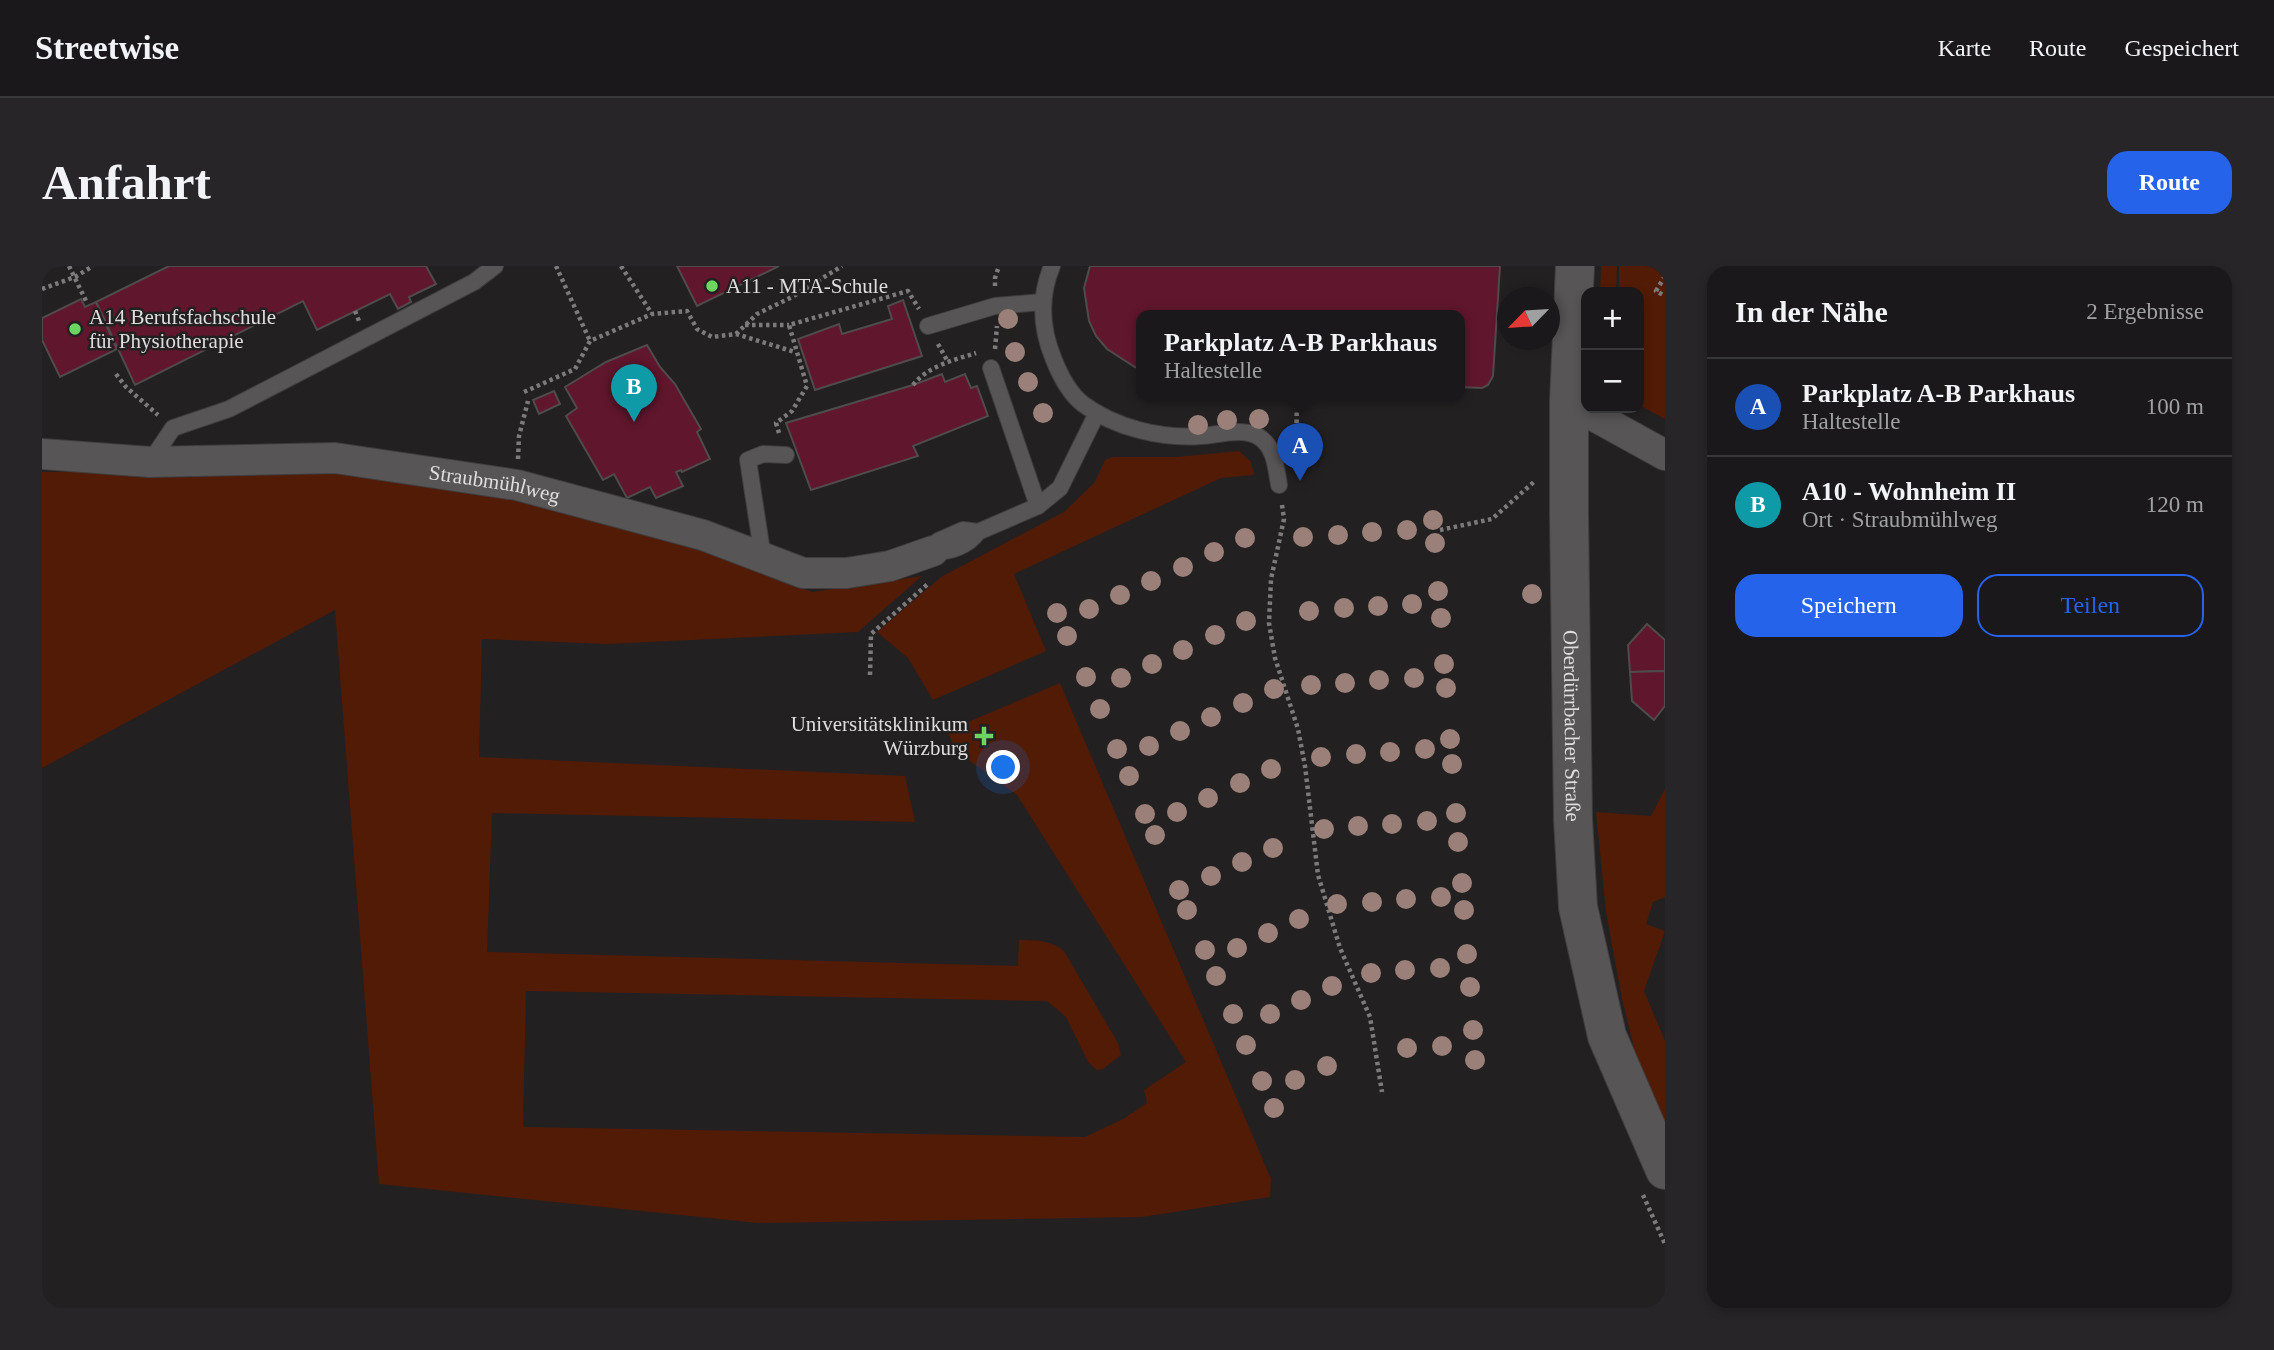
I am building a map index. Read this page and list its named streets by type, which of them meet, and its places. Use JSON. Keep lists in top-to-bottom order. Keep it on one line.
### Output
{"streets":{"street":["Straubmühlweg","Oberdürrbacher Straße"]},"places":{"other":["A11 - MTA-Schule","A14 Berufsfachschule für Physiotherapie"],"health":["Universitätsklinikum Würzburg"]},"north":"bottom left","page":{"header":"Streetwise","nav":["Karte","Route","Gespeichert"],"buttons":["Route",["Speichern","Teilen"]],"title":"Anfahrt","heading":["In der Nähe","2 Ergebnisse"],"map_buttons":["+","−"],"popup":["Parkplatz A-B Parkhaus","Haltestelle"],"list":[{"mark":"A","name":"Parkplatz A-B Parkhaus","note":"Haltestelle","value":"100 m"},{"mark":"B","name":"A10 - Wohnheim II","note":"Ort · Straubmühlweg","value":"120 m"}],"pins":["B","A"]}}
